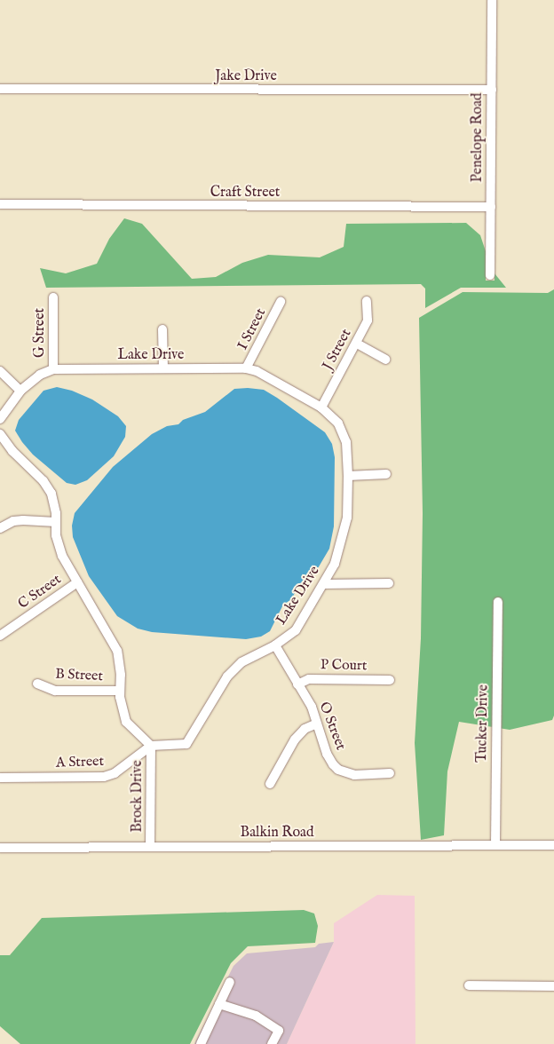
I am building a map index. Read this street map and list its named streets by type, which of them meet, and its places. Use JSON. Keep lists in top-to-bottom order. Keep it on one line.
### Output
{"streets":{"street":["Jake Drive","Penelope Road","Craft Street","I Street","G Street","J Street","Lake Drive","C Street","P Court","B Street","Tucker Drive","O Street","A Street","Brock Drive","Balkin Road"]},"crossings":[["Jake Drive","Penelope Road"],["Penelope Road","Craft Street"],["I Street","Lake Drive"],["G Street","Lake Drive"],["J Street","Lake Drive"],["Lake Drive","O Street"],["Lake Drive","A Street"],["Lake Drive","Brock Drive"],["P Court","O Street"],["Tucker Drive","Balkin Road"],["A Street","Brock Drive"],["Brock Drive","Balkin Road"]]}
